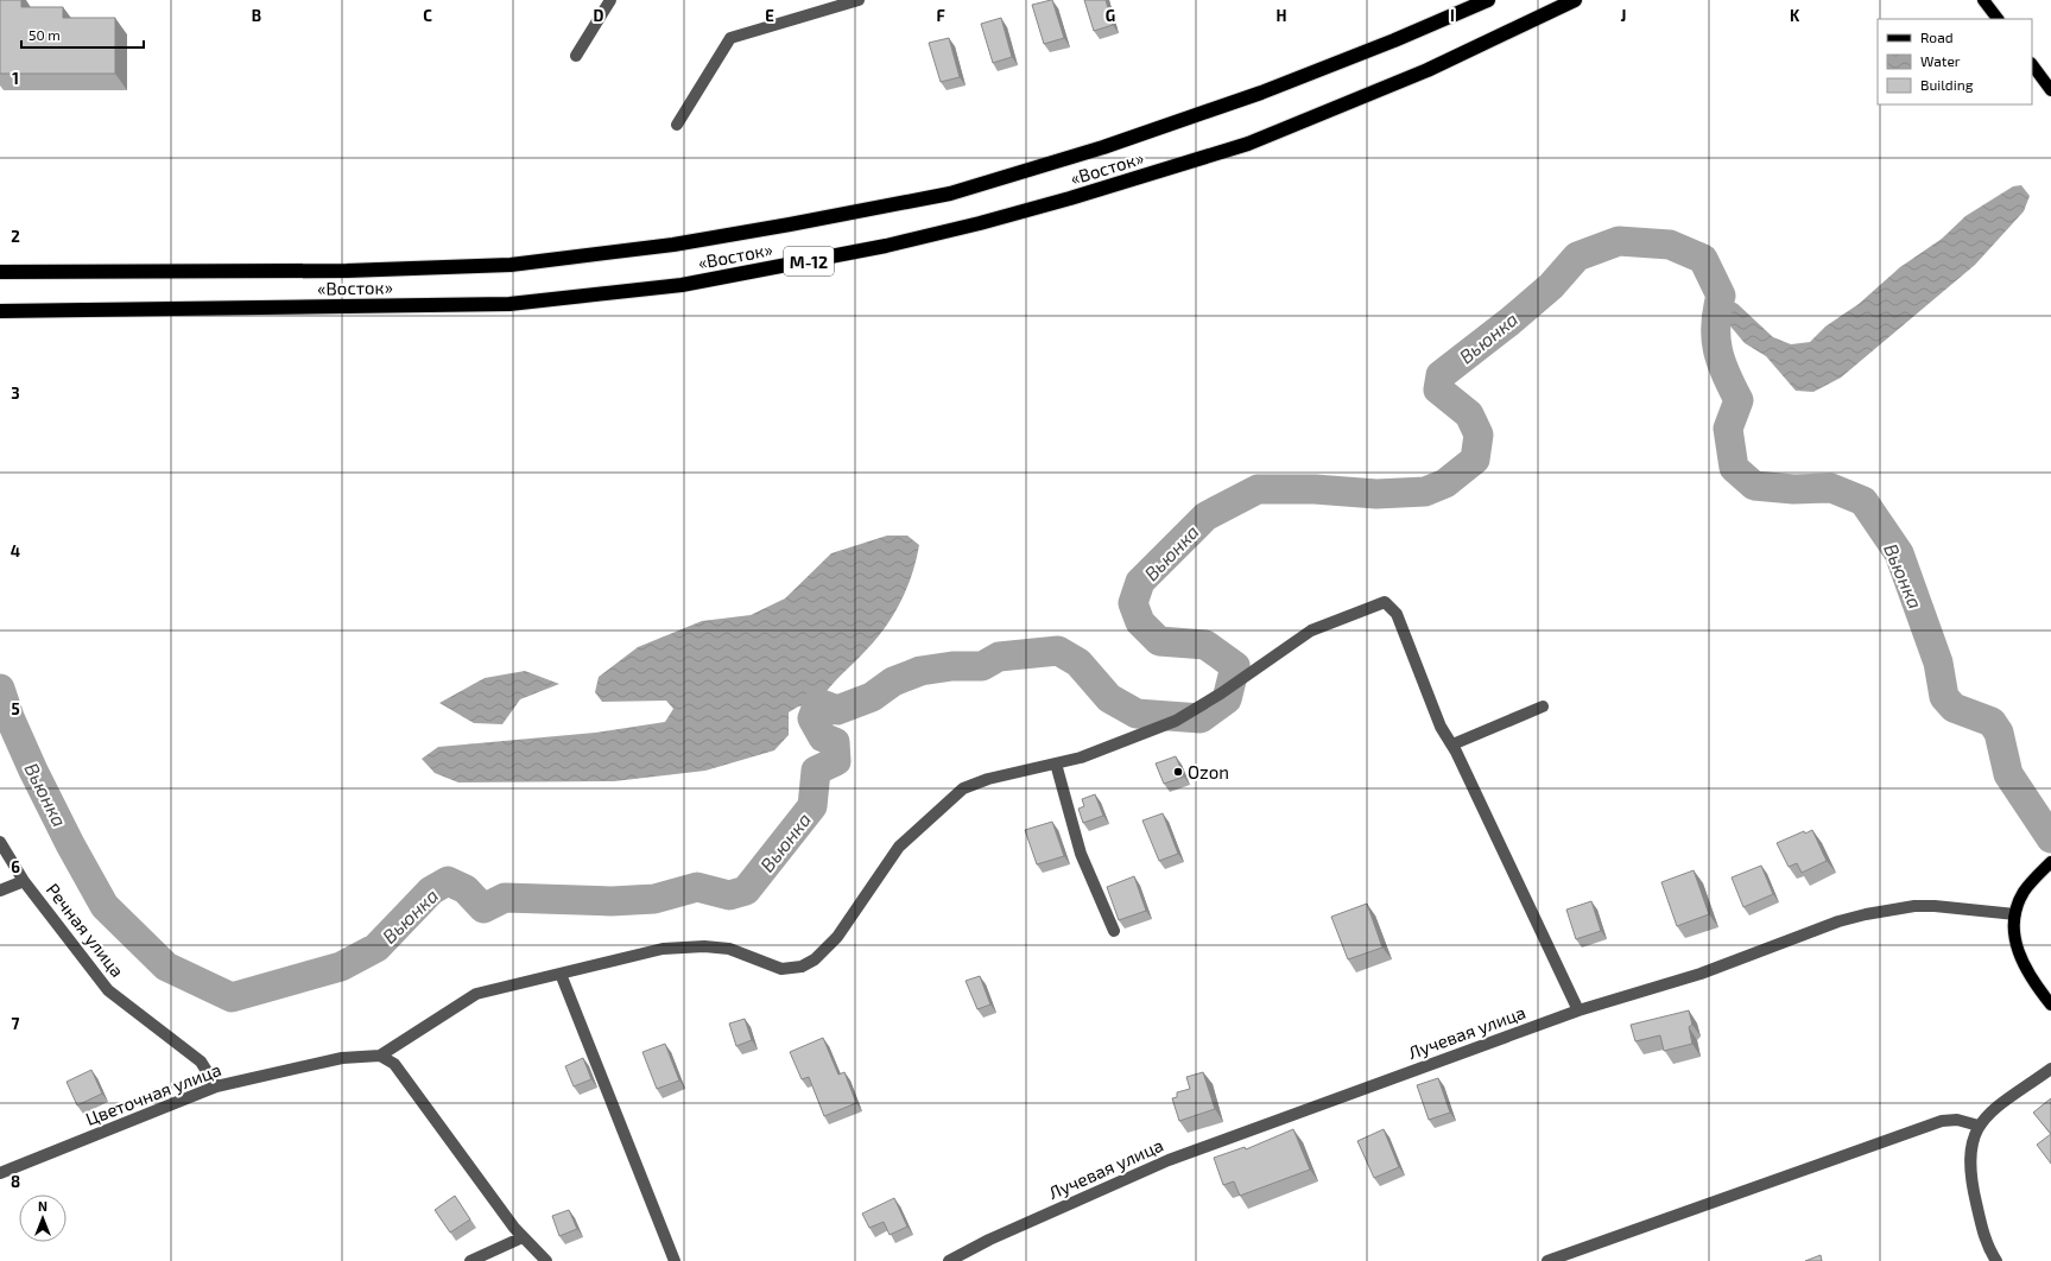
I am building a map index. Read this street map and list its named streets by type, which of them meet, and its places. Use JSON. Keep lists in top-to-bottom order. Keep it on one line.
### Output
{"streets":{"highway":["«Восток»","М-12"],"street":["Речная улица","Лучевая улица","Цветочная улица"]},"crossings":[["Речная улица","Цветочная улица"]],"water":["Вьюнка"],"places":["Ozon"],"legend":["Road","Water","Building"],"scale_bar":"50 m","north":"top","grid":{"columns":["B","C","D","E","F","G","H","I","J","K"],"rows":["1","2","3","4","5","6","7","8"]}}
